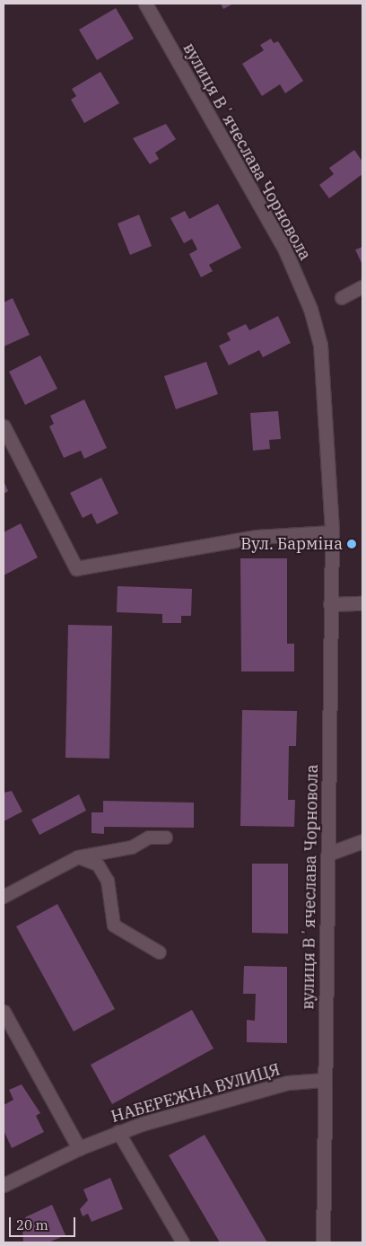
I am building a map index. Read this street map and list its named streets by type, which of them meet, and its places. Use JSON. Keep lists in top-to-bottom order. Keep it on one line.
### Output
{"streets":{"street":["вулиця Вʼячеслава Чорновола","НАБЕРЕЖНА ВУЛИЦЯ"]},"crossings":[["вулиця Вʼячеслава Чорновола","НАБЕРЕЖНА ВУЛИЦЯ"]],"places":["Вул. Барміна"],"scale_bar":"20 m"}
